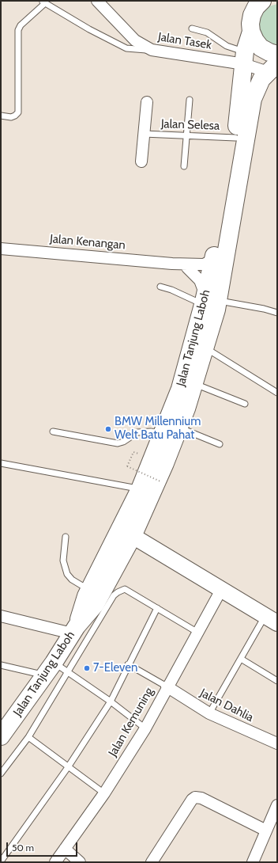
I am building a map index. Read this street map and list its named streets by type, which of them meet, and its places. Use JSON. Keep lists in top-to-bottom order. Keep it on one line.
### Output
{"streets":{"highway":["Jalan Tanjung Laboh"],"street":["Jalan Tasek","Jalan Kenangan","Jalan Dahlia","Jalan Kemuning"],"lane":["Jalan Selesa"]},"crossings":[["Jalan Tasek","Jalan Tanjung Laboh"],["Jalan Selesa","Jalan Tanjung Laboh"],["Jalan Kenangan","Jalan Tanjung Laboh"],["Jalan Dahlia","Jalan Kemuning"]],"places":["BMW Millennium Welt Batu Pahat","7-Eleven"],"scale_bar":"50 m"}
